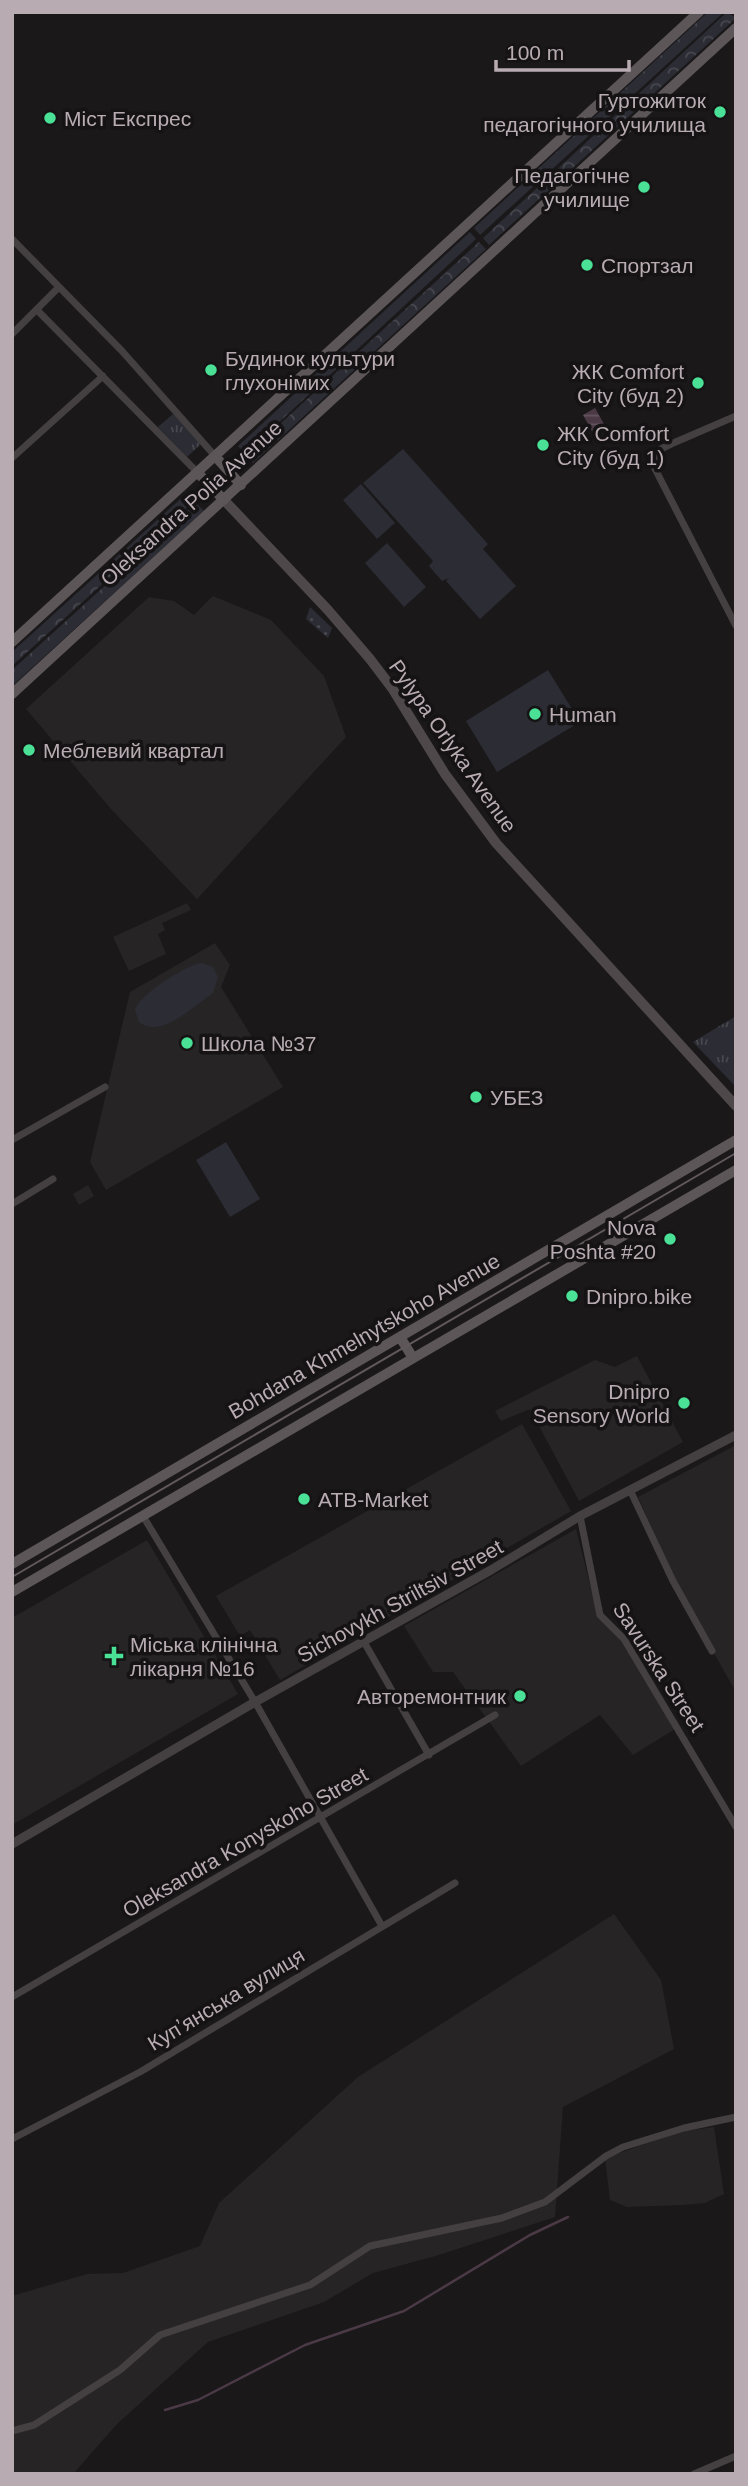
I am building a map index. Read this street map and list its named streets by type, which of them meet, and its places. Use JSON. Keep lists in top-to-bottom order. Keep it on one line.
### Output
{"streets":{"main road":["Oleksandra Polia Avenue","Pylypa Orlyka Avenue","Bohdana Khmelnytskoho Avenue"],"street":["Sichovykh Striltsiv Street","Savurska Street","Oleksandra Konyskoho Street","Купʼянська вулиця"]},"crossings":[["Oleksandra Polia Avenue","Pylypa Orlyka Avenue"],["Sichovykh Striltsiv Street","Savurska Street"]],"places":{"other":["Гуртожиток педагогічного училища","Міст Експрес","Педагогічне училище","Спортзал","Будинок культури глухонімих","ЖК Comfort City (буд 2)","ЖК Comfort City (буд 1)","Human","Меблевий квартал","Школа №37","УБЕЗ","Nova Poshta #20","Dnipro.bike","Dnipro Sensory World","ATB-Market","Авторемонтник"],"health":["Міська клінічна лікарня №16"]},"scale_bar":"100 m"}
